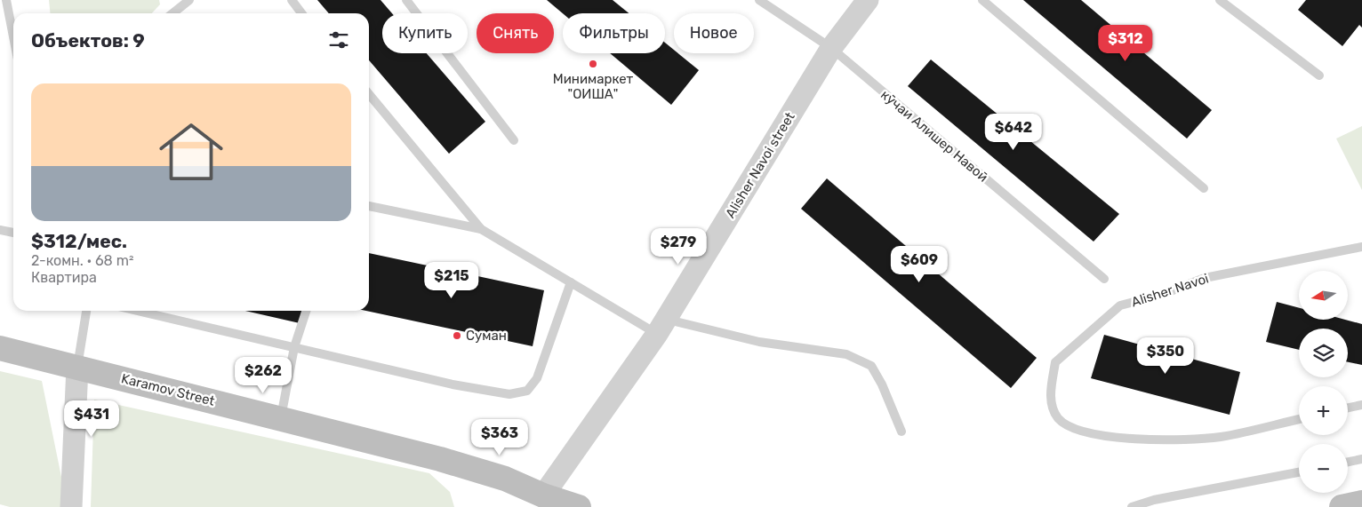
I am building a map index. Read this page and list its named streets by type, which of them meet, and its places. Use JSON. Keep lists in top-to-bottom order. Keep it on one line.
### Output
{"streets":{"main road":["Karamov Street"],"street":["Alisher Navoi street"],"lane":["кӯчаи Алишер Навоӣ"]},"crossings":[["кӯчаи Алишер Навоӣ","Alisher Navoi street"],["Alisher Navoi street","Karamov Street"]],"places":["Минимаркет \"ОИША\"","Суман"],"north":"left","page":{"chip":["Купить","Снять","Фильтры","Новое"],"heading":"Объектов: 9","price":["$312","$642","$279","$609","$215","$350","$262","$431","$363"],"list":[{"name":"$312/мес.","note":"2-комн. · 68 m² · Квартира"}],"map_buttons":["+","−"]}}
